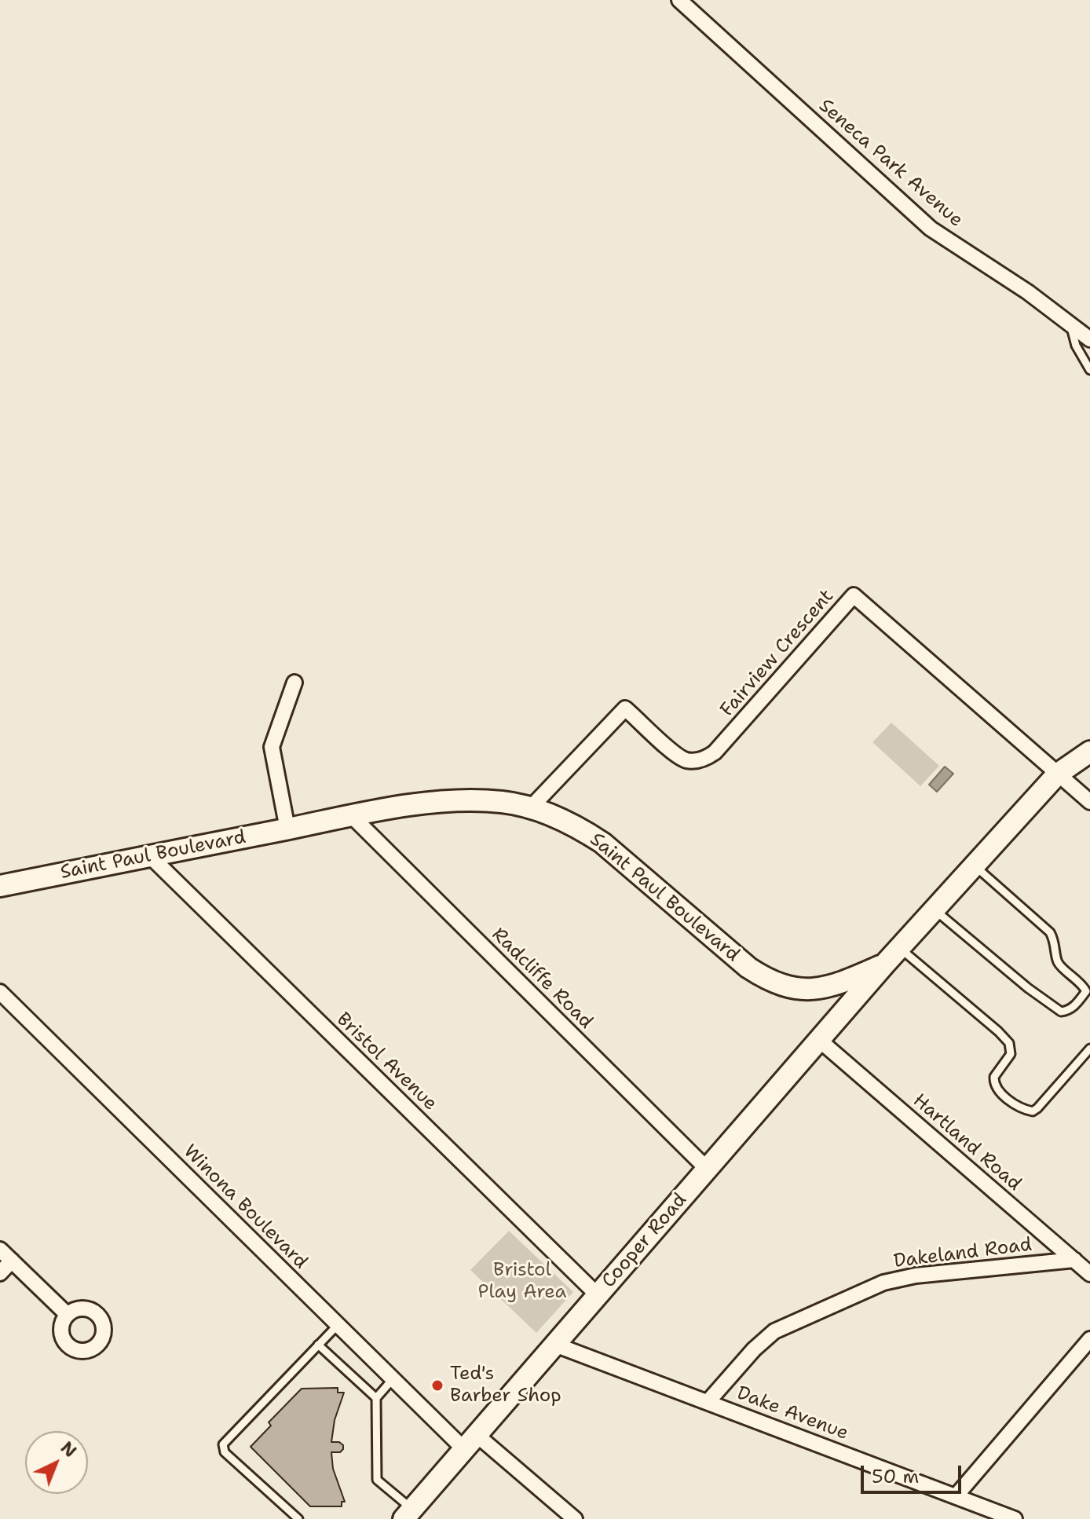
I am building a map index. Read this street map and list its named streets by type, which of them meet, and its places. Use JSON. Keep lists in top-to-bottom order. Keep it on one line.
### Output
{"streets":{"main road":["Saint Paul Boulevard","Cooper Road"],"street":["Seneca Park Avenue","Fairview Crescent","Radcliffe Road","Bristol Avenue","Hartland Road","Winona Boulevard","Dakeland Road","Dake Avenue"]},"crossings":[["Fairview Crescent","Saint Paul Boulevard"],["Saint Paul Boulevard","Radcliffe Road"],["Saint Paul Boulevard","Bristol Avenue"],["Saint Paul Boulevard","Cooper Road"],["Radcliffe Road","Cooper Road"],["Bristol Avenue","Cooper Road"],["Hartland Road","Cooper Road"],["Hartland Road","Dakeland Road"],["Winona Boulevard","Cooper Road"],["Cooper Road","Dake Avenue"],["Dakeland Road","Dake Avenue"]],"parks":["Bristol Play Area"],"places":["Ted's Barber Shop"],"scale_bar":"50 m","north":"top right"}
